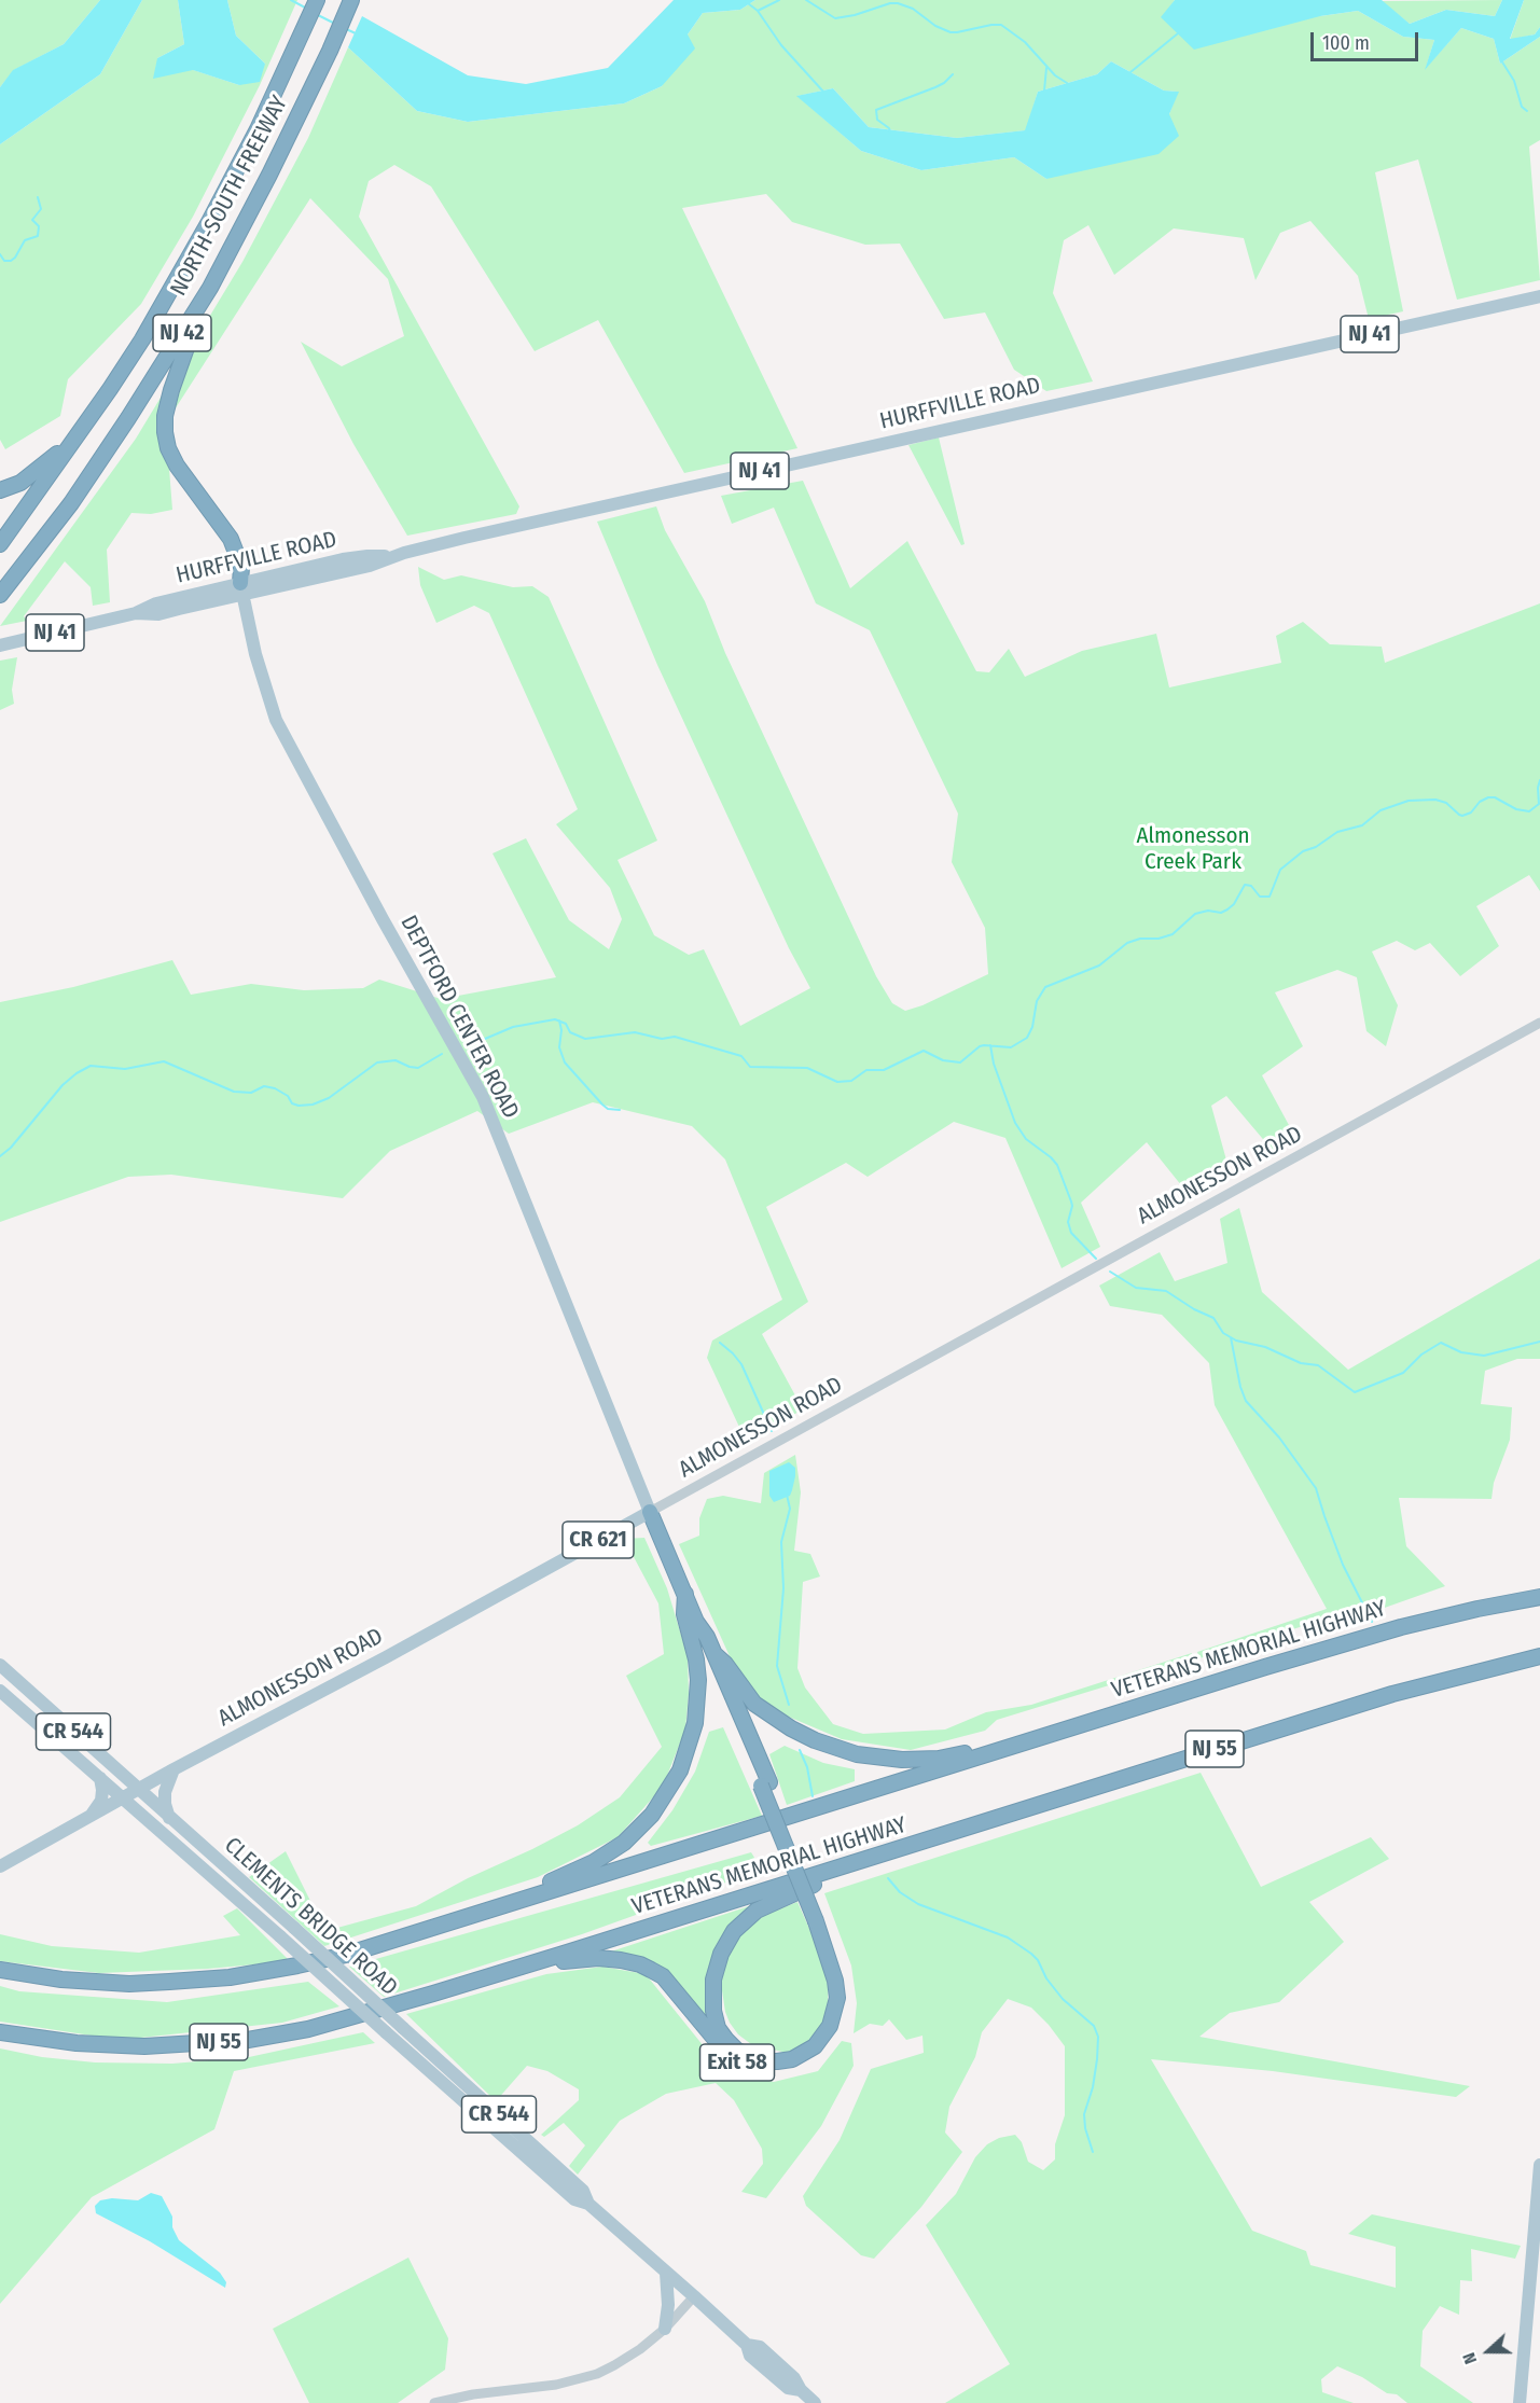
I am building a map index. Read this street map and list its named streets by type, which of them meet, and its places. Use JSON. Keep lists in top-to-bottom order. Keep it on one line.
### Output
{"streets":{"highway":["NORTH-SOUTH FREEWAY","NJ 42","VETERANS MEMORIAL HIGHWAY","NJ 55","Exit 58"],"main road":["NJ 41","HURFFVILLE ROAD","DEPTFORD CENTER ROAD","ALMONESSON ROAD","CR 621","CR 544","CLEMENTS BRIDGE ROAD"]},"crossings":[["HURFFVILLE ROAD","DEPTFORD CENTER ROAD"],["DEPTFORD CENTER ROAD","ALMONESSON ROAD"],["ALMONESSON ROAD","CLEMENTS BRIDGE ROAD"],["VETERANS MEMORIAL HIGHWAY","Exit 58"]],"parks":["Almonesson Creek Park"],"scale_bar":"100 m","north":"left"}
